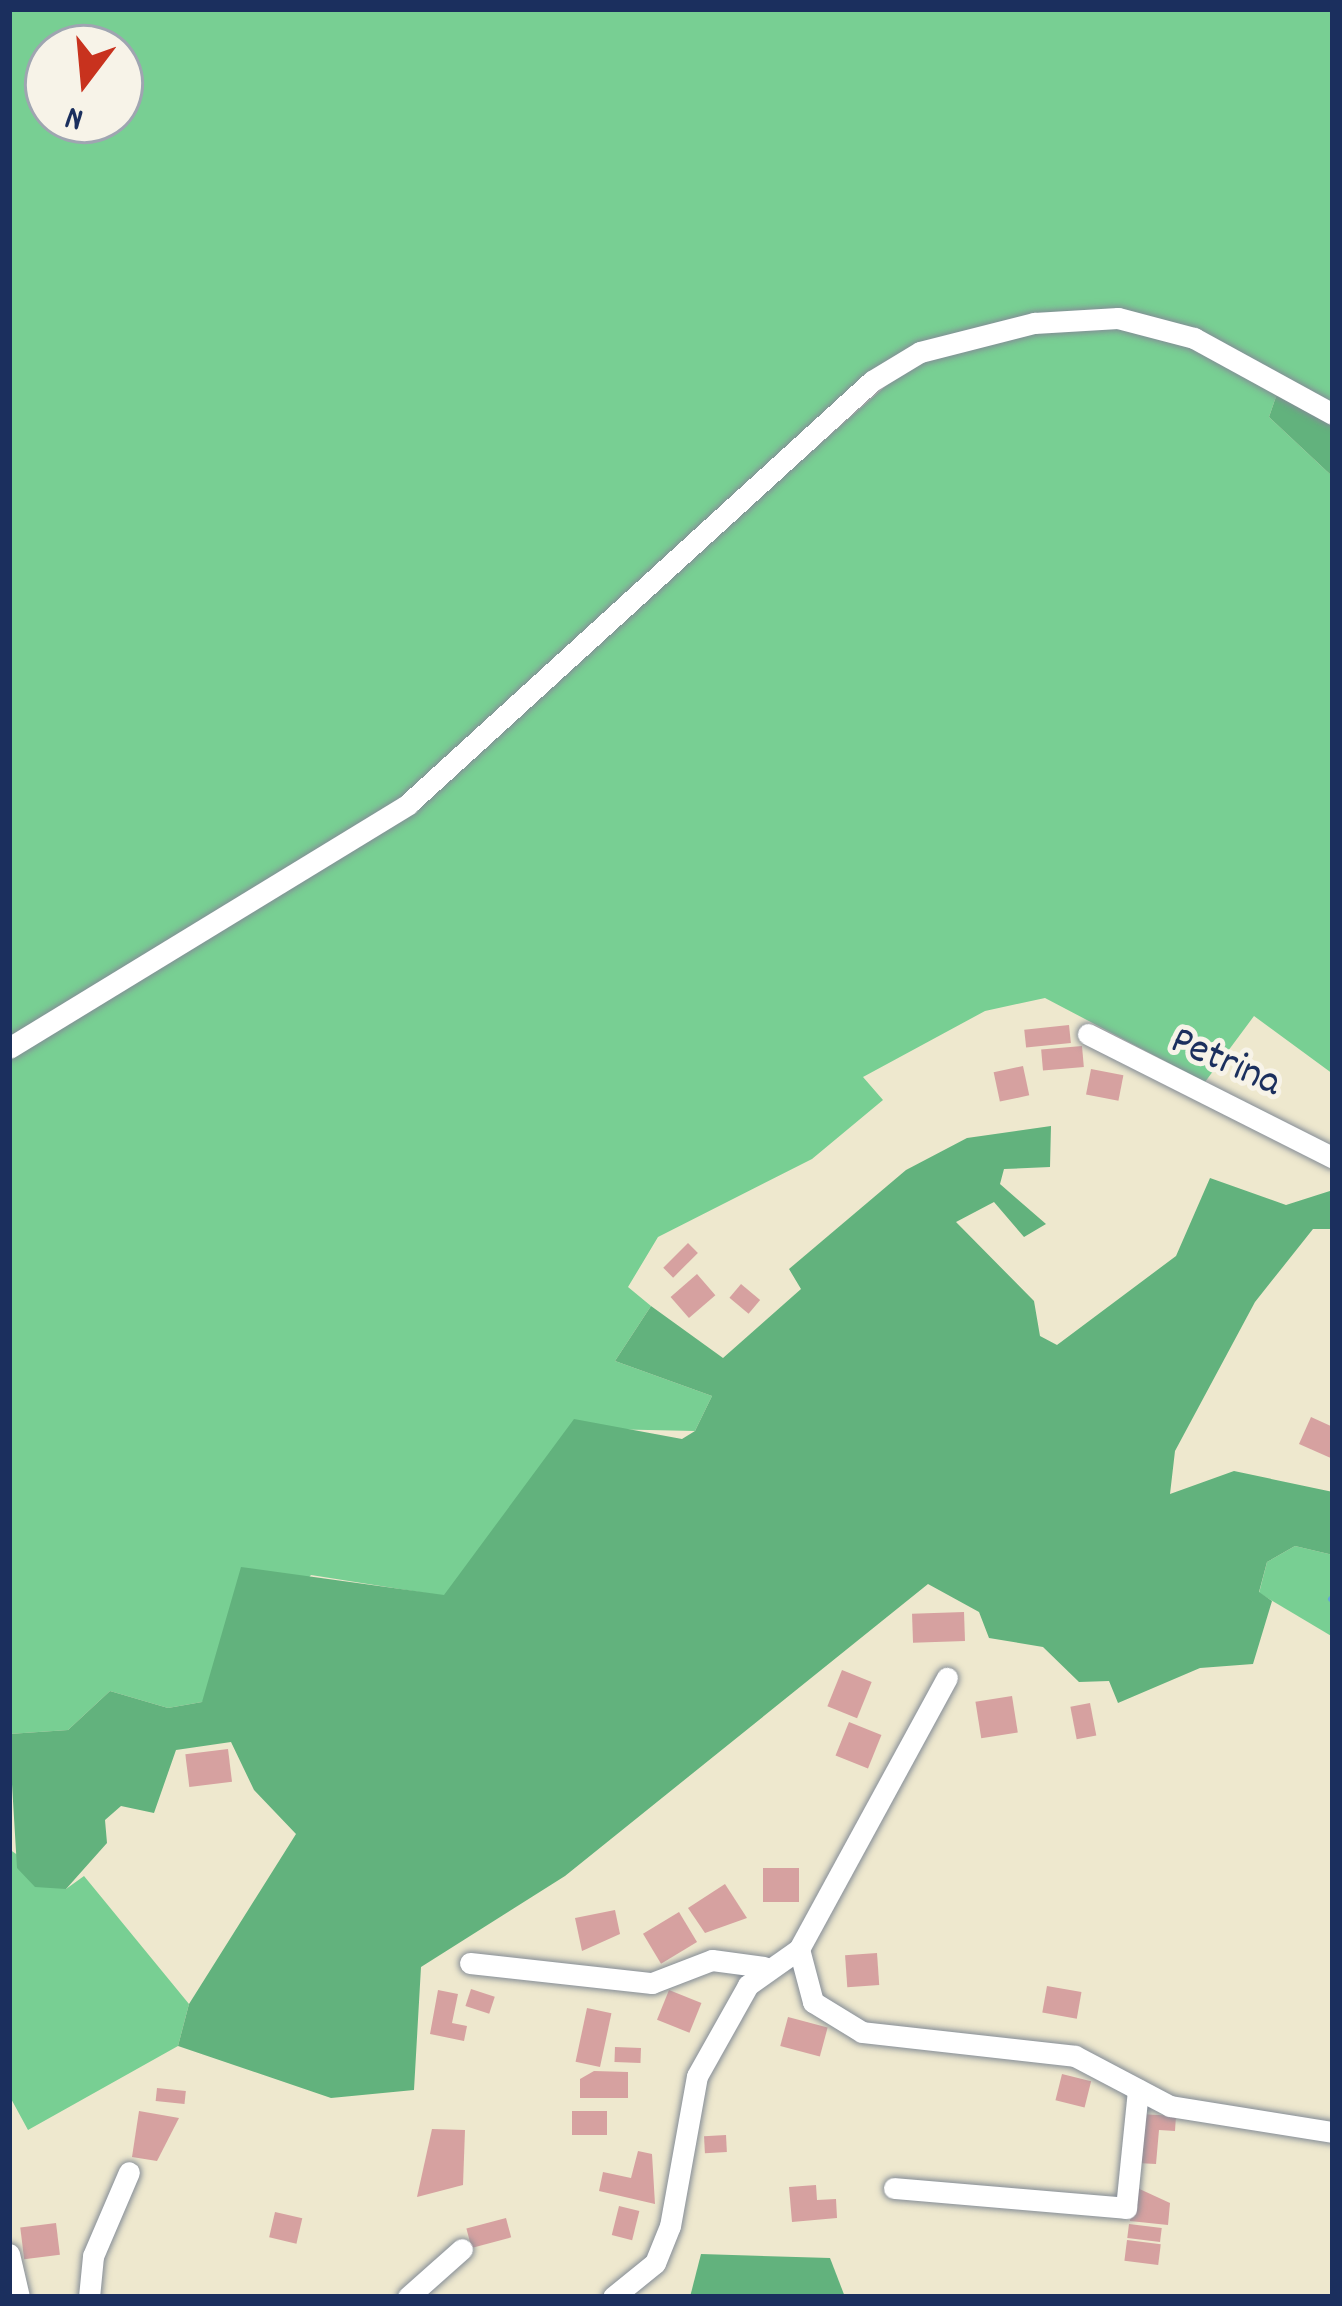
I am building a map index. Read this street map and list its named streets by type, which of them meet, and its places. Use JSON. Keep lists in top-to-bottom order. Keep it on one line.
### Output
{"streets":{"street":["Petrina"]},"north":"bottom"}
